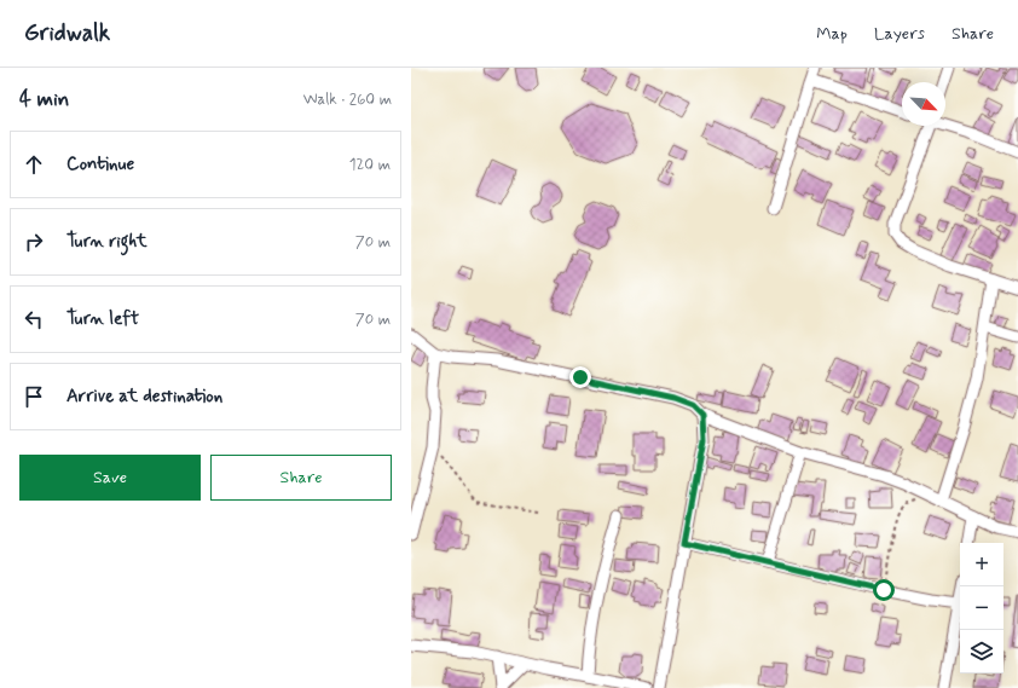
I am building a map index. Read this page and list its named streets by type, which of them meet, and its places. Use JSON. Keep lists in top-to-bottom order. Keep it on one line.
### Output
{"north":"bottom right","page":{"header":"Gridwalk","nav":["Map","Layers","Share"],"heading":["4 min","Walk · 260 m"],"list":[["Continue","120 m"],["Turn right","70 m"],["Turn left","70 m"],"Arrive at destination"],"buttons":["Save","Share"],"map_buttons":["+","−"]}}
